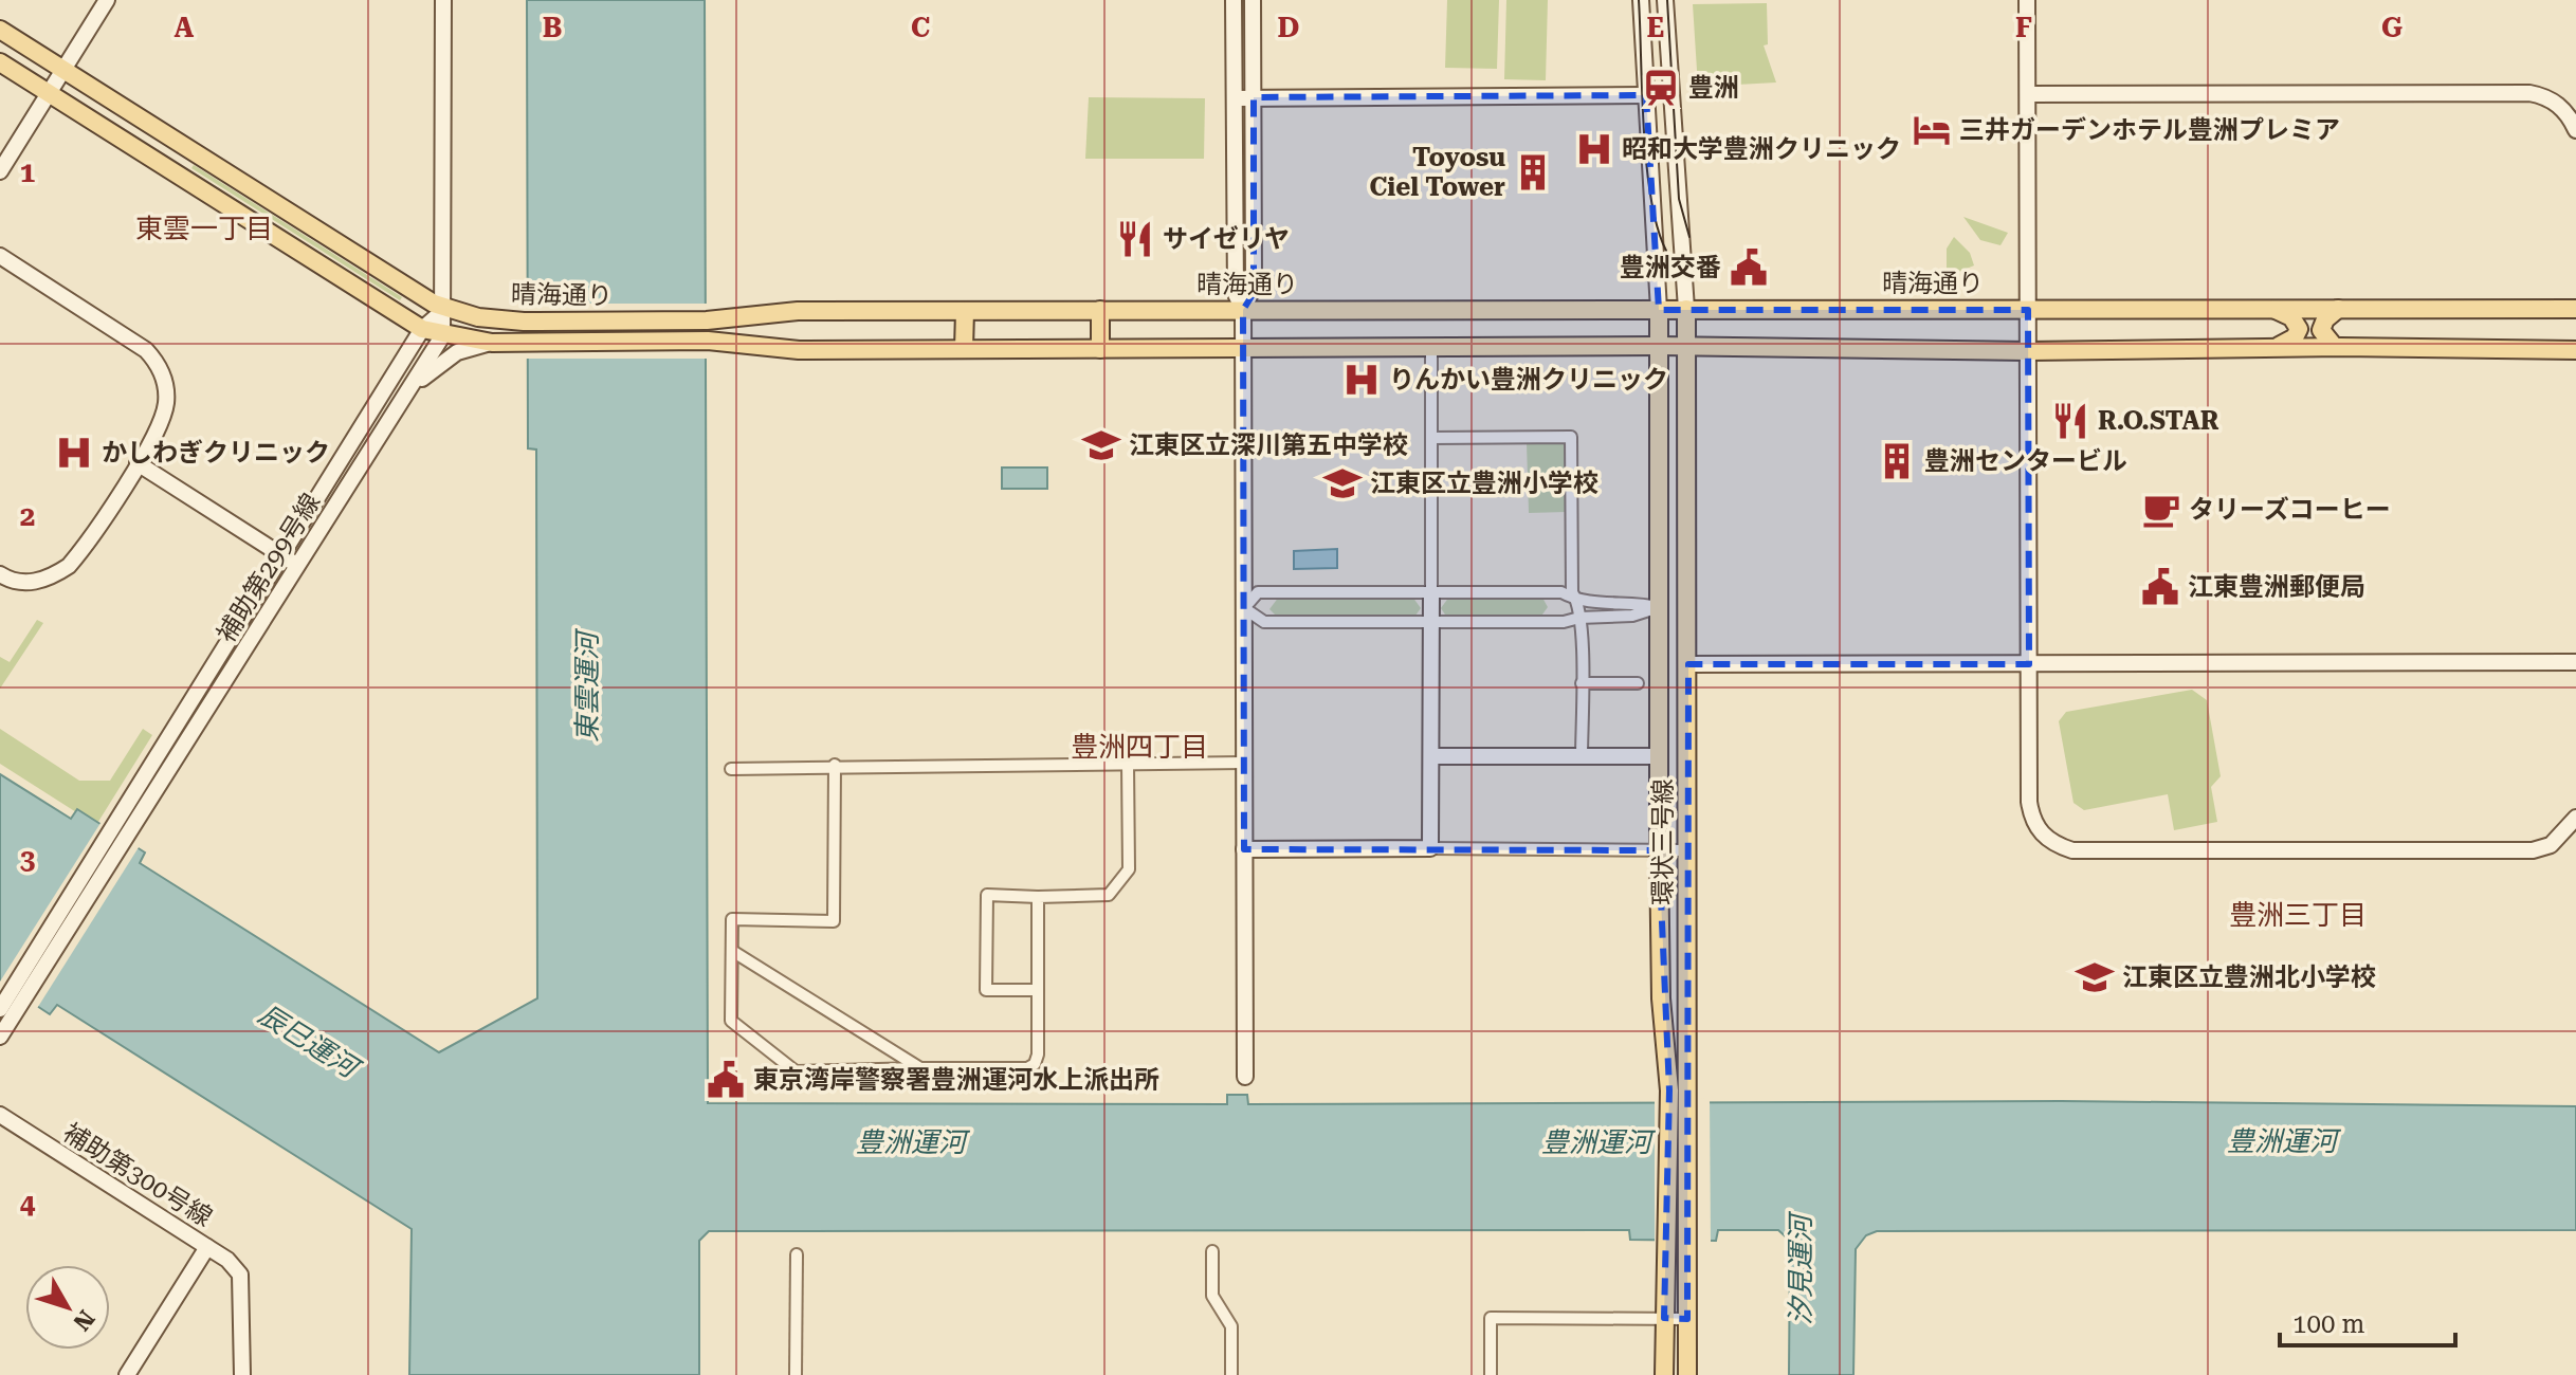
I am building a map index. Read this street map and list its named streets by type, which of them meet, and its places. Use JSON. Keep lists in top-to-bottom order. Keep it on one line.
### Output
{"streets":{"main road":["晴海通り","環状三号線"],"street":["補助第299号線","補助第300号線"]},"crossings":[["晴海通り","補助第299号線"],["晴海通り","環状三号線"]],"districts":["東雲一丁目","豊洲四丁目","豊洲三丁目"],"water":["東雲運河","辰巳運河","豊洲運河","汐見運河"],"places":{"station":["豊洲"],"hotel":["三井ガーデンホテル豊洲プレミア"],"hospital":["昭和大学豊洲クリニック","りんかい豊洲クリニック","かしわぎクリニック"],"building":["Toyosu Ciel Tower","豊洲センタービル"],"restaurant":["サイゼリヤ","R.O.STAR"],"public building":["豊洲交番","江東豊洲郵便局","東京湾岸警察署豊洲運河水上派出所"],"school or university":["江東区立深川第五中学校","江東区立豊洲小学校","江東区立豊洲北小学校"],"cafe":["タリーズコーヒー"]},"scale_bar":"100 m","north":"bottom right","grid":{"columns":["A","B","C","D","E","F","G"],"rows":["1","2","3","4"]}}
